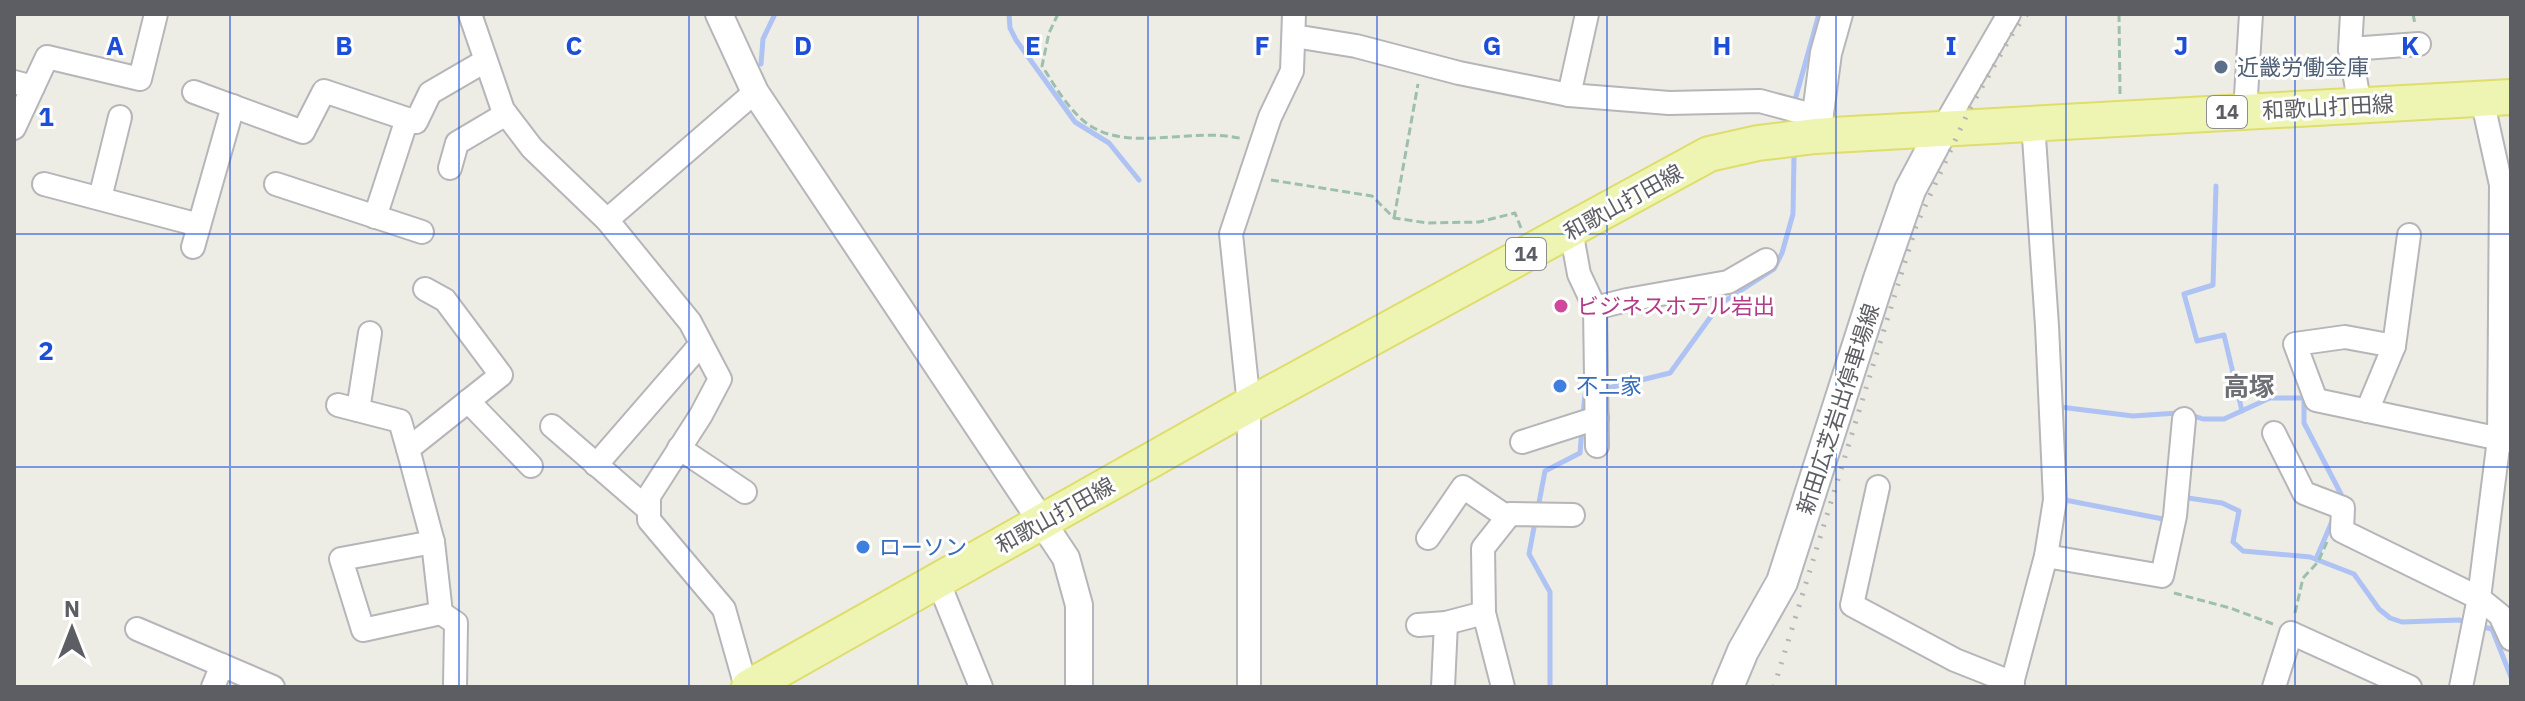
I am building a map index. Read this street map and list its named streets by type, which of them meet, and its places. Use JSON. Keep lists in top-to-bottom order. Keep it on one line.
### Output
{"streets":{"main road":["和歌山打田線","14","新田広芝岩出停車場線"]},"crossings":[["和歌山打田線","新田広芝岩出停車場線"]],"districts":["高塚"],"places":["近畿労働金庫","ビジネスホテル岩出","不二家","ローソン"],"north":"top","grid":{"columns":["A","B","C","D","E","F","G","H","I","J","K"],"rows":["1","2"]}}
